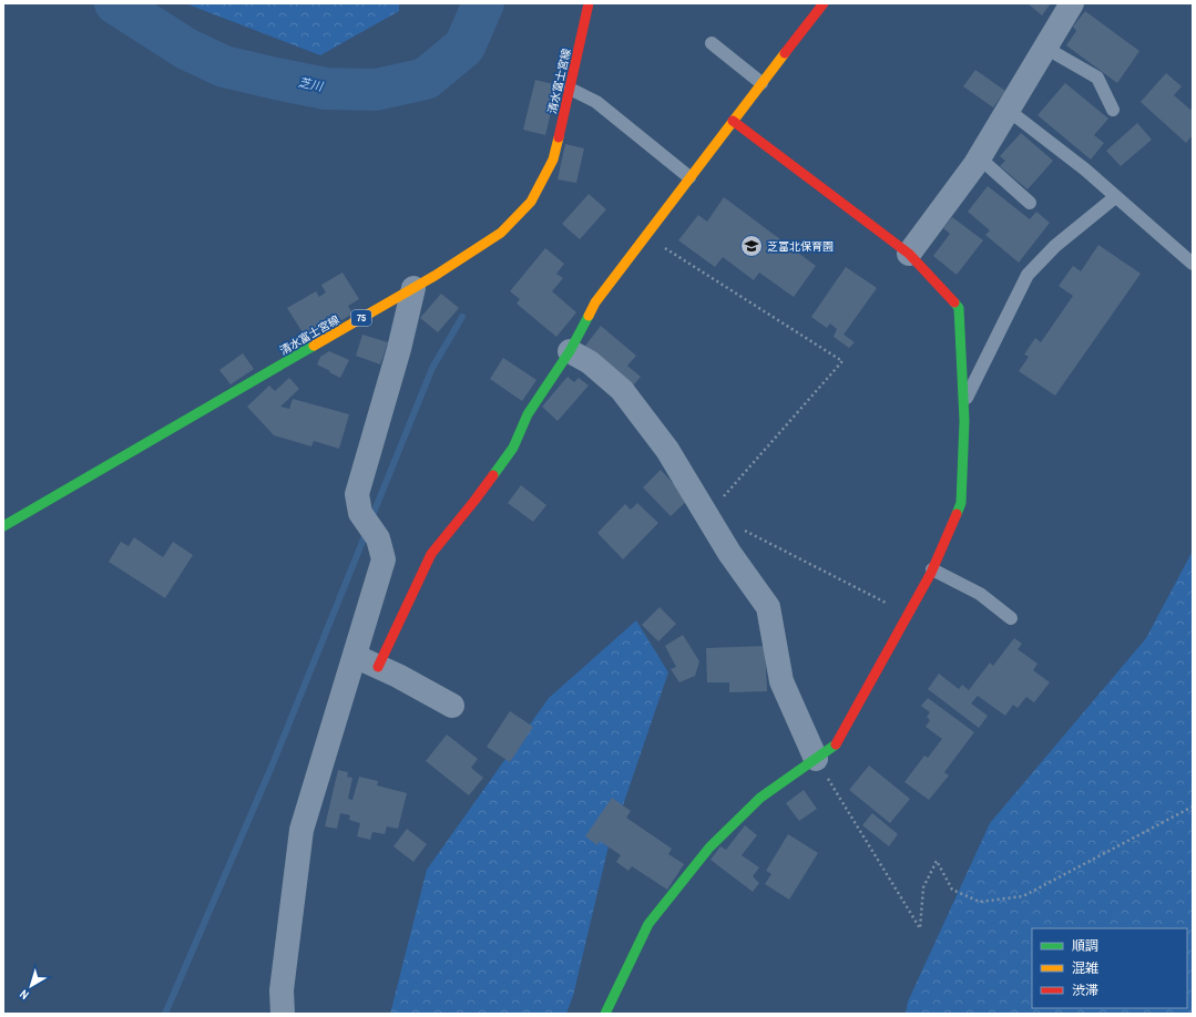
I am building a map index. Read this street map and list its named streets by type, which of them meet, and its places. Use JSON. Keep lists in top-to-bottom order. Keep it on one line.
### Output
{"streets":{"street":["清水富士宮線","75"]},"water":["芝川"],"places":{"school or university":["芝富北保育園"]},"legend":["順調","混雑","渋滞"],"north":"bottom left"}
